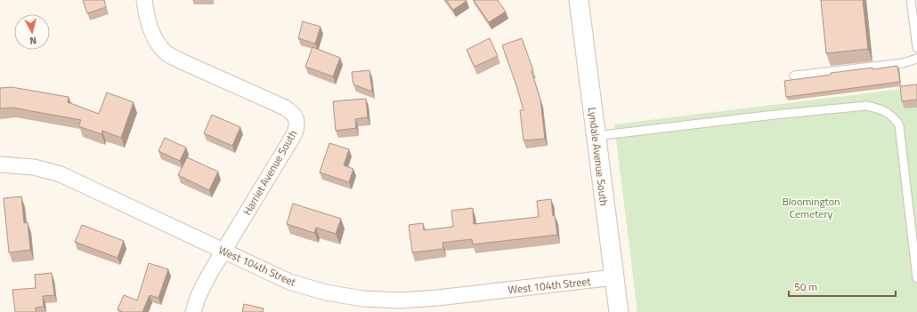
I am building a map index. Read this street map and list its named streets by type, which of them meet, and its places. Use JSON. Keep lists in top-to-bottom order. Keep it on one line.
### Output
{"streets":{"street":["Lyndale Avenue South","Harriet Avenue South","West 104th Street"]},"crossings":[["Lyndale Avenue South","West 104th Street"],["Harriet Avenue South","West 104th Street"]],"parks":["Bloomington Cemetery"],"scale_bar":"50 m","north":"bottom"}
